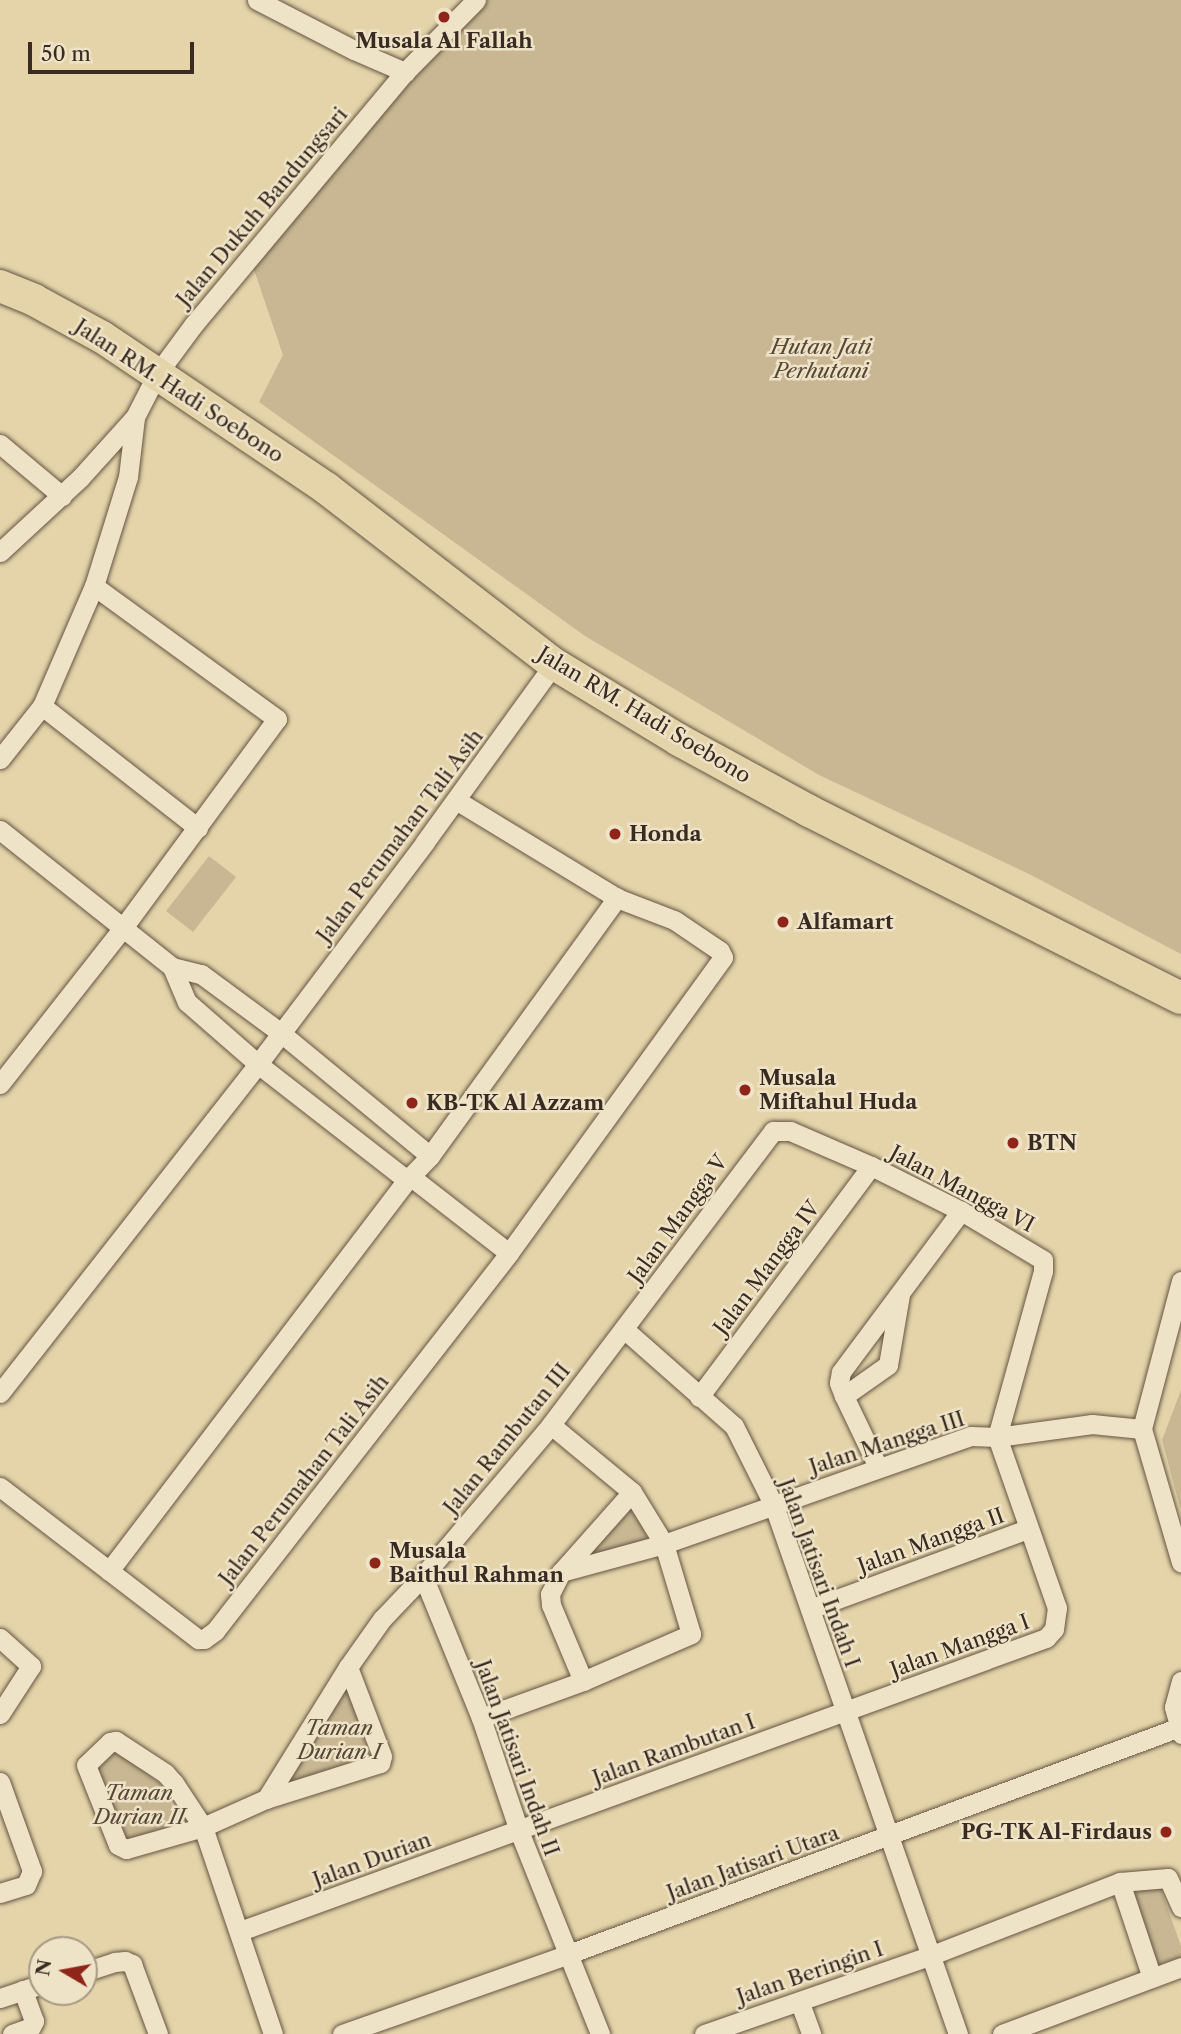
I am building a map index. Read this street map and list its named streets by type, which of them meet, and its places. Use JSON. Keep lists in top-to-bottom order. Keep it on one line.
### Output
{"streets":{"main road":["Jalan RM. Hadi Soebono"],"street":["Jalan Dukuh Bandungsari","Jalan Perumahan Tali Asih","Jalan Mangga VI","Jalan Mangga V","Jalan Mangga IV","Jalan Rambutan III","Jalan Mangga III","Jalan Mangga II","Jalan Jatisari Indah I","Jalan Mangga I","Jalan Rambutan I","Jalan Jatisari Indah II","Jalan Durian","Jalan Jatisari Utara","Jalan Beringin I"]},"crossings":[["Jalan Dukuh Bandungsari","Jalan RM. Hadi Soebono"],["Jalan RM. Hadi Soebono","Jalan Perumahan Tali Asih"],["Jalan Mangga VI","Jalan Mangga V"],["Jalan Mangga VI","Jalan Mangga IV"],["Jalan Mangga VI","Jalan Mangga III"],["Jalan Mangga VI","Jalan Mangga I"],["Jalan Mangga V","Jalan Rambutan III"],["Jalan Mangga V","Jalan Jatisari Indah I"],["Jalan Mangga IV","Jalan Jatisari Indah I"],["Jalan Rambutan III","Jalan Jatisari Indah I"],["Jalan Rambutan III","Jalan Jatisari Indah II"],["Jalan Mangga III","Jalan Jatisari Indah I"],["Jalan Mangga III","Jalan Mangga I"],["Jalan Mangga II","Jalan Jatisari Indah I"],["Jalan Mangga II","Jalan Mangga I"],["Jalan Jatisari Indah I","Jalan Mangga I"],["Jalan Jatisari Indah I","Jalan Rambutan I"],["Jalan Jatisari Indah I","Jalan Jatisari Utara"],["Jalan Jatisari Indah I","Jalan Beringin I"],["Jalan Mangga I","Jalan Rambutan I"],["Jalan Rambutan I","Jalan Jatisari Indah II"],["Jalan Rambutan I","Jalan Durian"],["Jalan Jatisari Indah II","Jalan Durian"],["Jalan Jatisari Indah II","Jalan Jatisari Utara"]],"parks":["Hutan Jati Perhutani","Taman Durian I","Taman Durian II"],"places":["Musala Al Fallah","Honda","Alfamart","Musala Miftahul Huda","KB-TK Al Azzam","BTN","Musala Baithul Rahman","PG-TK Al-Firdaus"],"scale_bar":"50 m","north":"left"}
